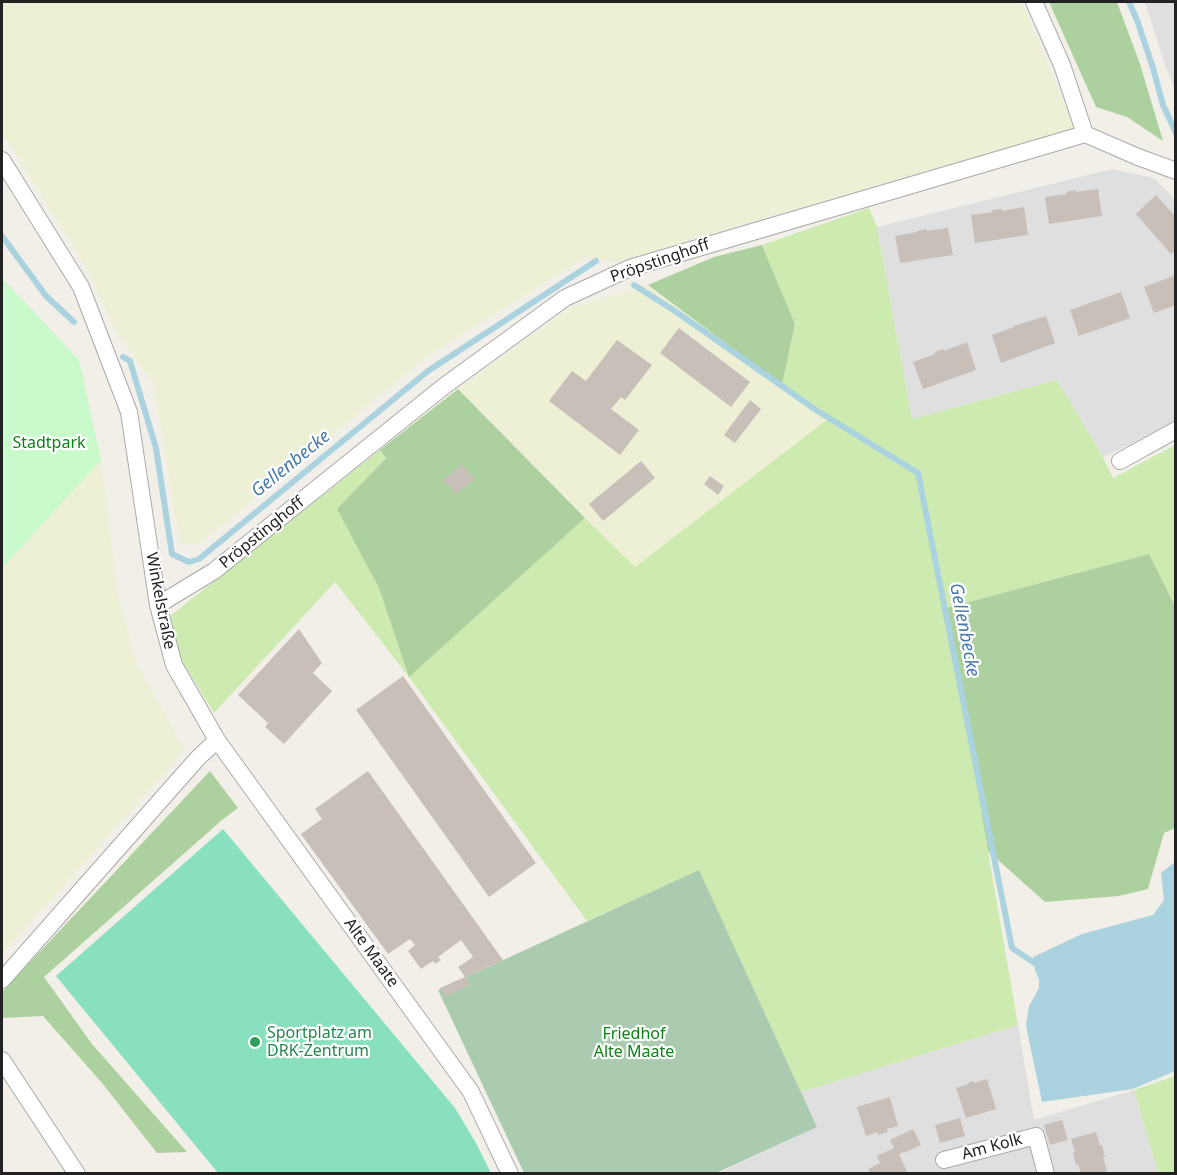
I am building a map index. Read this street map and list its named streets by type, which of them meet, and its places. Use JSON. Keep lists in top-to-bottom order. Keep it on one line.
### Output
{"streets":{"street":["Pröpstinghoff","Winkelstraße","Alte Maate","Am Kolk"]},"crossings":[["Pröpstinghoff","Winkelstraße"],["Winkelstraße","Alte Maate"]],"water":["Gellenbecke"],"parks":["Stadtpark","Friedhof Alte Maate"],"places":["Sportplatz am DRK-Zentrum"]}
